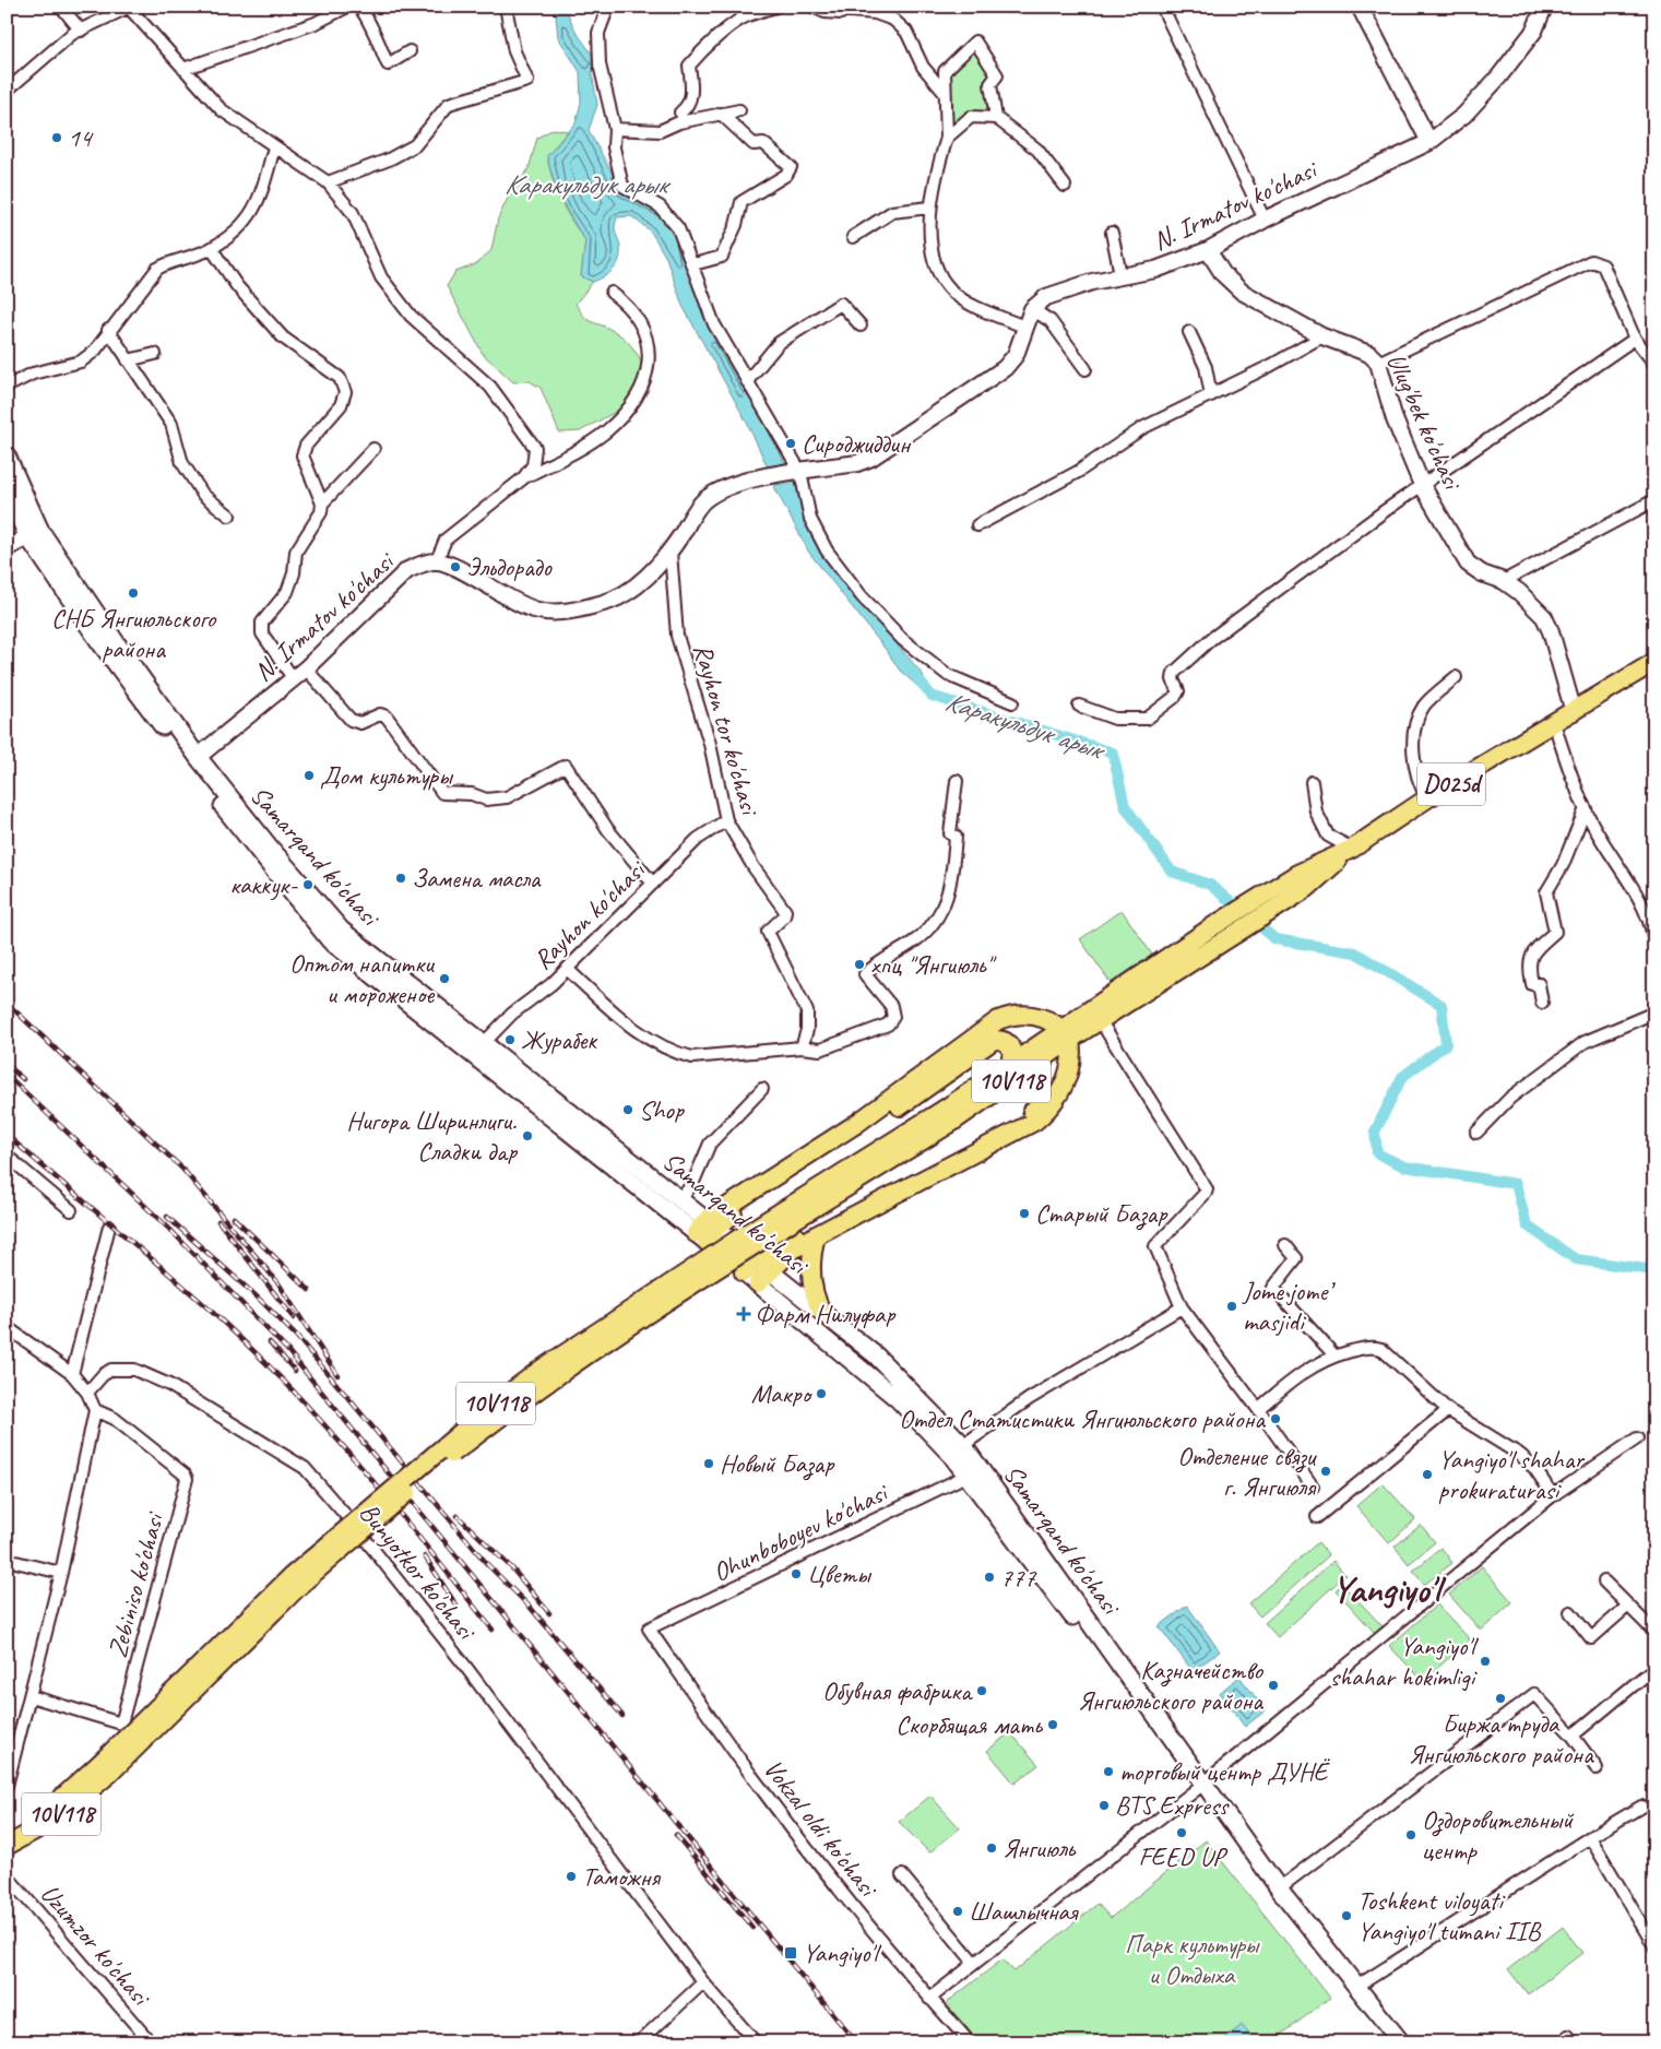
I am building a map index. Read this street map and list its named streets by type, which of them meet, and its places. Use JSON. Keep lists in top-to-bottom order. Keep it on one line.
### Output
{"streets":{"main road":["D025d","Samarqand ko'chasi","10V118"],"street":["N. Irmatov ko'chasi","Ulug'bek ko'chasi","Rayhon tor ko'chasi","Rayhon ko'chasi","Ohunboboyev ko'chasi","Bunyotkor ko'chasi","Zebiniso ko'chasi","Vokzal oldi ko'chasi","Uzumzor ko'chasi"]},"crossings":[["N. Irmatov ko'chasi","Ulug'bek ko'chasi"],["N. Irmatov ko'chasi","Rayhon tor ko'chasi"],["N. Irmatov ko'chasi","Samarqand ko'chasi"],["Ulug'bek ko'chasi","D025d"],["Rayhon tor ko'chasi","Rayhon ko'chasi"],["D025d","10V118"],["Samarqand ko'chasi","Rayhon ko'chasi"],["Samarqand ko'chasi","Ohunboboyev ko'chasi"],["Ohunboboyev ko'chasi","Vokzal oldi ko'chasi"]],"districts":["Yangiyo'l"],"water":["Каракульдук арык"],"parks":["Парк культуры и Отдыха"],"places":{"other":["14","Сироджиддин","Эльдорадо","СНБ Янгиюльского района","Дом культуры","Замена масла","каккук-","хпц \"Янгиюль\"","Оптом напитки и мороженое","Журабек","Shop","Нигора Ширинлиги. Сладки дар","Cтарый Базар","Jome jome’ masjidi","Макро","Отдел Статистики Янгиюльского района","Новый Базар","Отделение связи г. Янгиюля","Yangiyo'l shahar prokuraturasi","Цветы","777","Yangiyo'l shahar hokimligi","Казначейство Янгиюльского района","Обувная фабрика","Биржа труда Янгиюльского района","Скорбящая мать","торговый центр ДУНЁ","BTS Express","FEED UP","Оздоровительный центр","Янгиюль","Таможня","Шашлычная","Toshkent viloyati Yangiyo'l tumani IIB"],"health":["Фарм Нилуфар"],"transit":["Yangiyo'l"]}}
